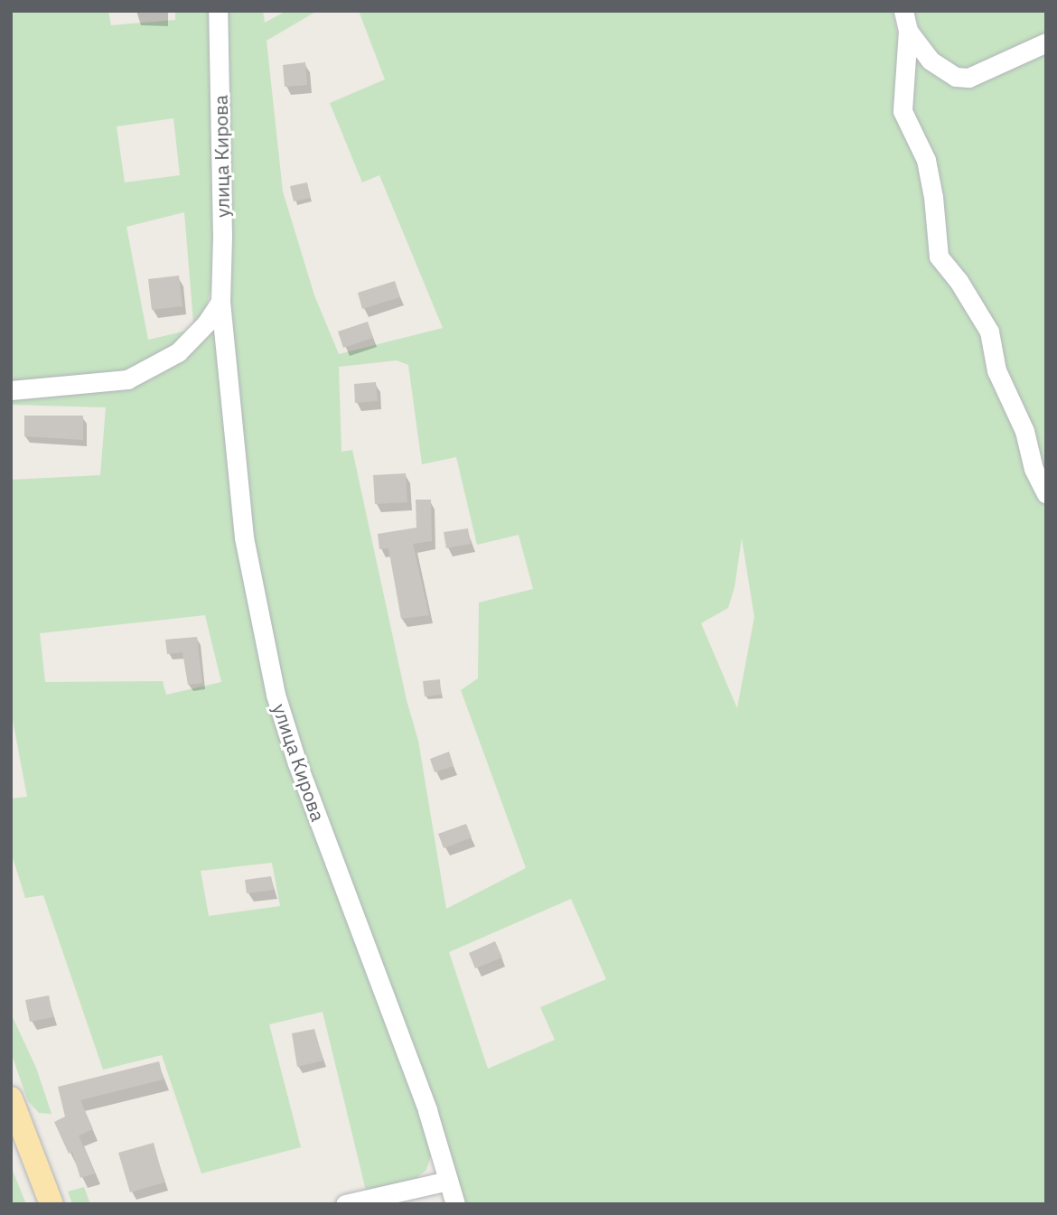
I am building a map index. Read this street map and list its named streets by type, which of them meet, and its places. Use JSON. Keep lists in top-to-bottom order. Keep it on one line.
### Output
{"streets":{"street":["улица Кирова"]}}
